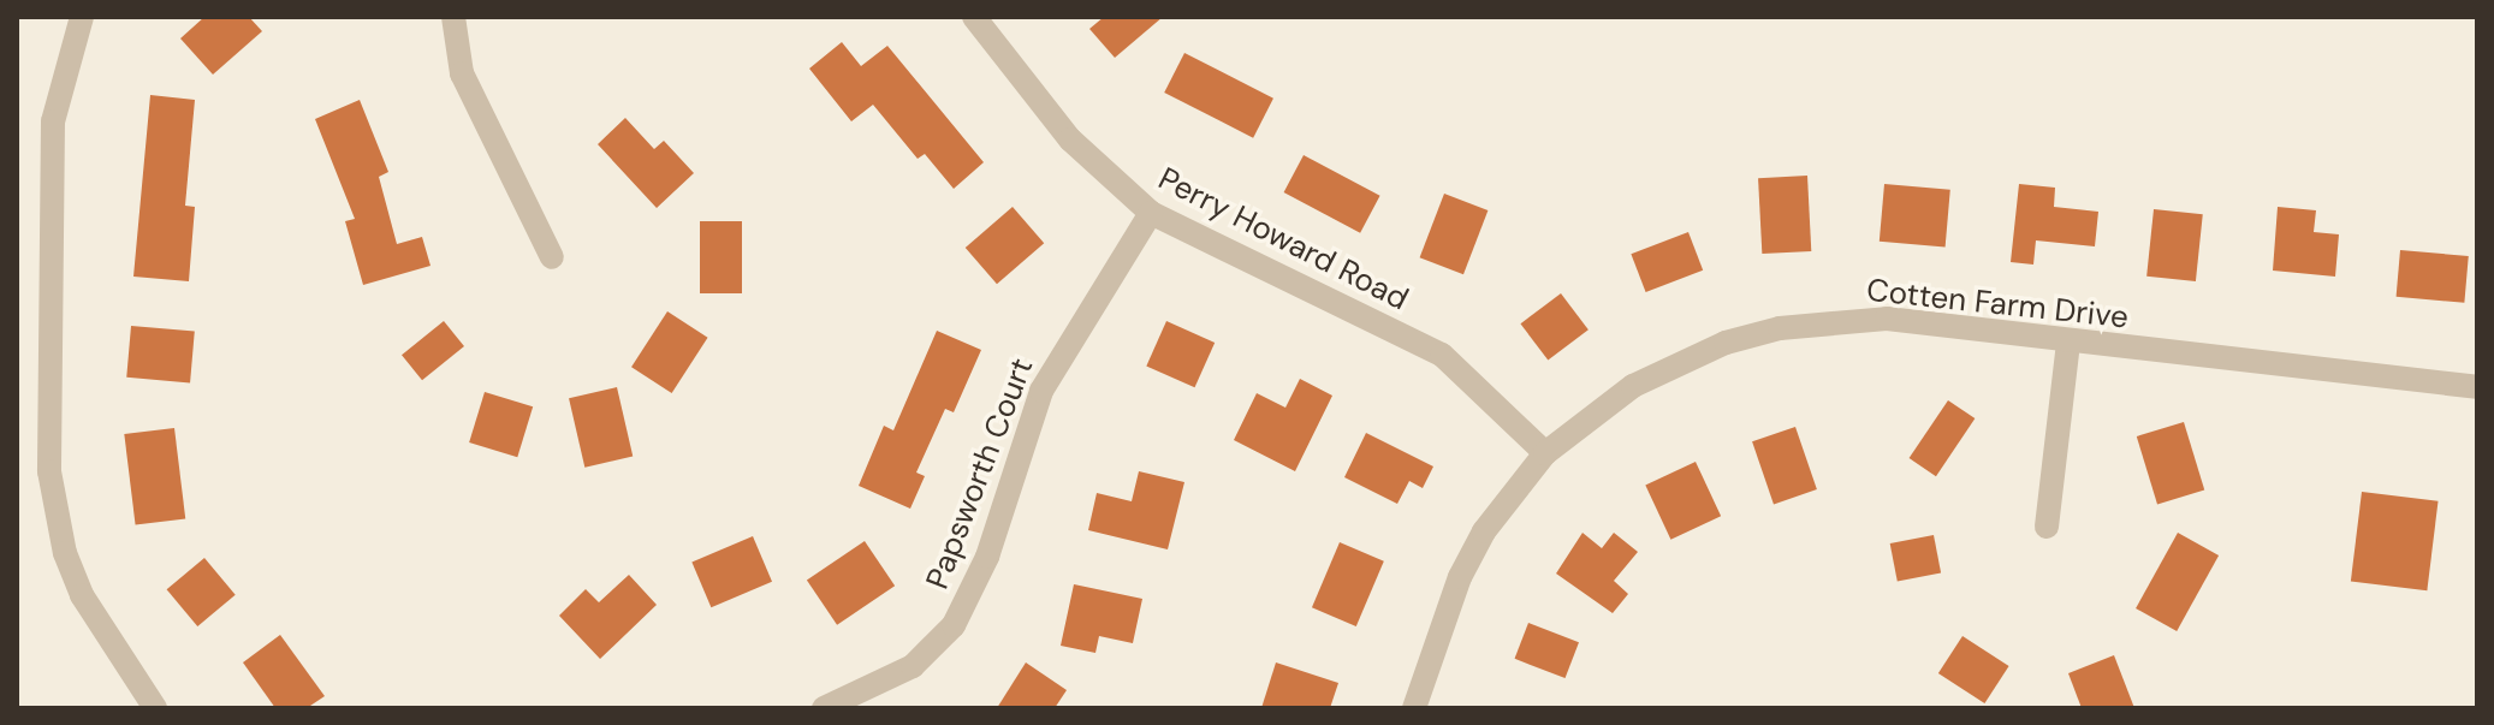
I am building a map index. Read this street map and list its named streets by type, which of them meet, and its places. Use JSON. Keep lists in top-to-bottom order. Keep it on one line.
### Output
{"streets":{"street":["Perry Howard Road","Cotten Farm Drive","Papsworth Court"]},"crossings":[["Perry Howard Road","Cotten Farm Drive"],["Perry Howard Road","Papsworth Court"]]}
